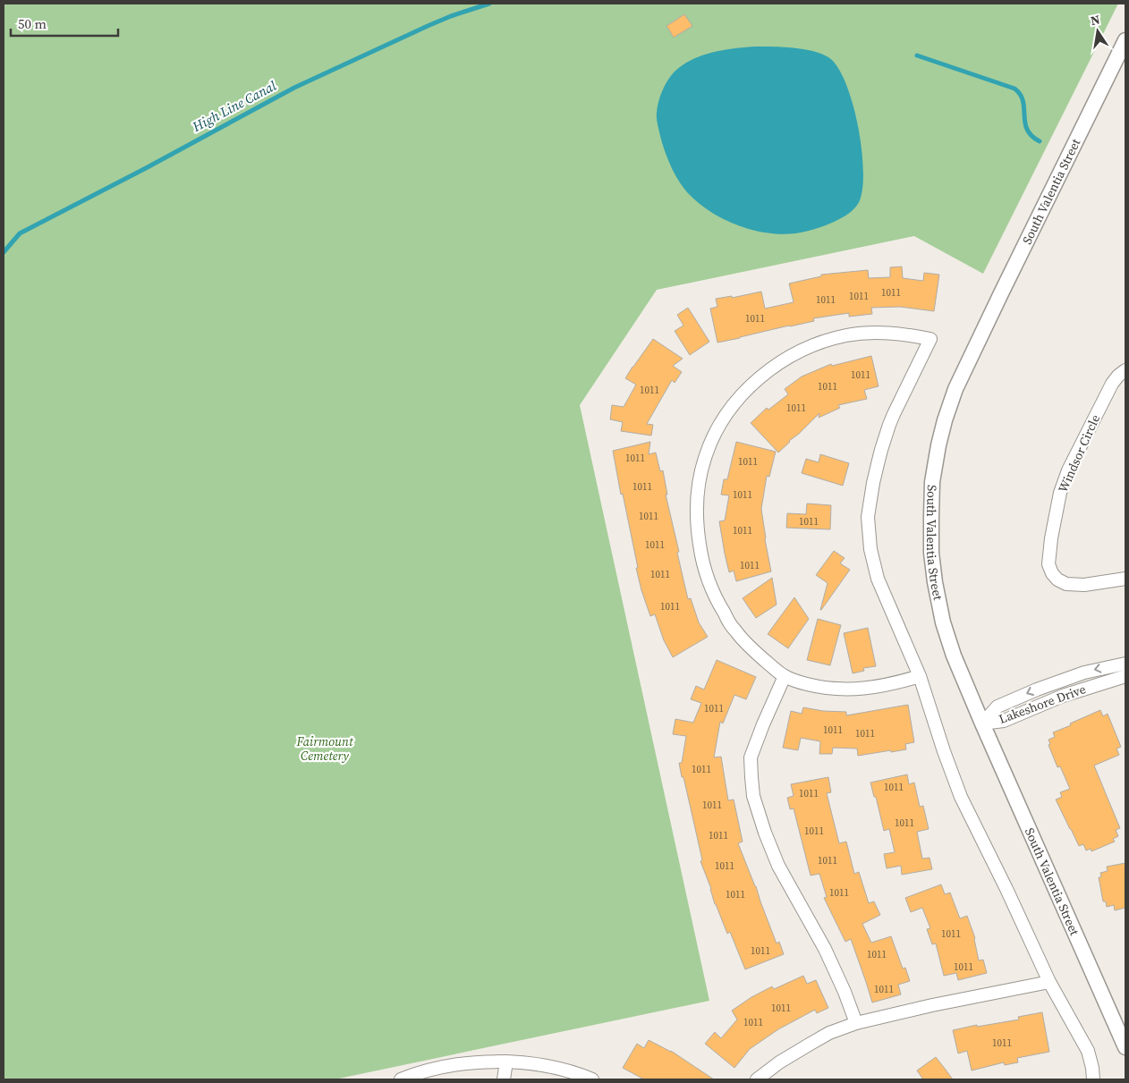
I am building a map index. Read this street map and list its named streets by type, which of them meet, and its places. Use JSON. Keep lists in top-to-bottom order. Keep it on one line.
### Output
{"streets":{"street":["South Valentia Street","Windsor Circle","Lakeshore Drive"]},"crossings":[["South Valentia Street","Lakeshore Drive"]],"water":["High Line Canal"],"parks":["Fairmount Cemetery"],"house_numbers":["1011","1011","1011","1011","1011","1011","1011","1011","1011","1011","1011","1011","1011","1011","1011","1011","1011","1011","1011","1011","1011","1011","1011","1011","1011","1011","1011","1011","1011","1011","1011","1011","1011","1011","1011","1011","1011","1011","1011","1011","1011"],"scale_bar":"50 m","north":"top"}
